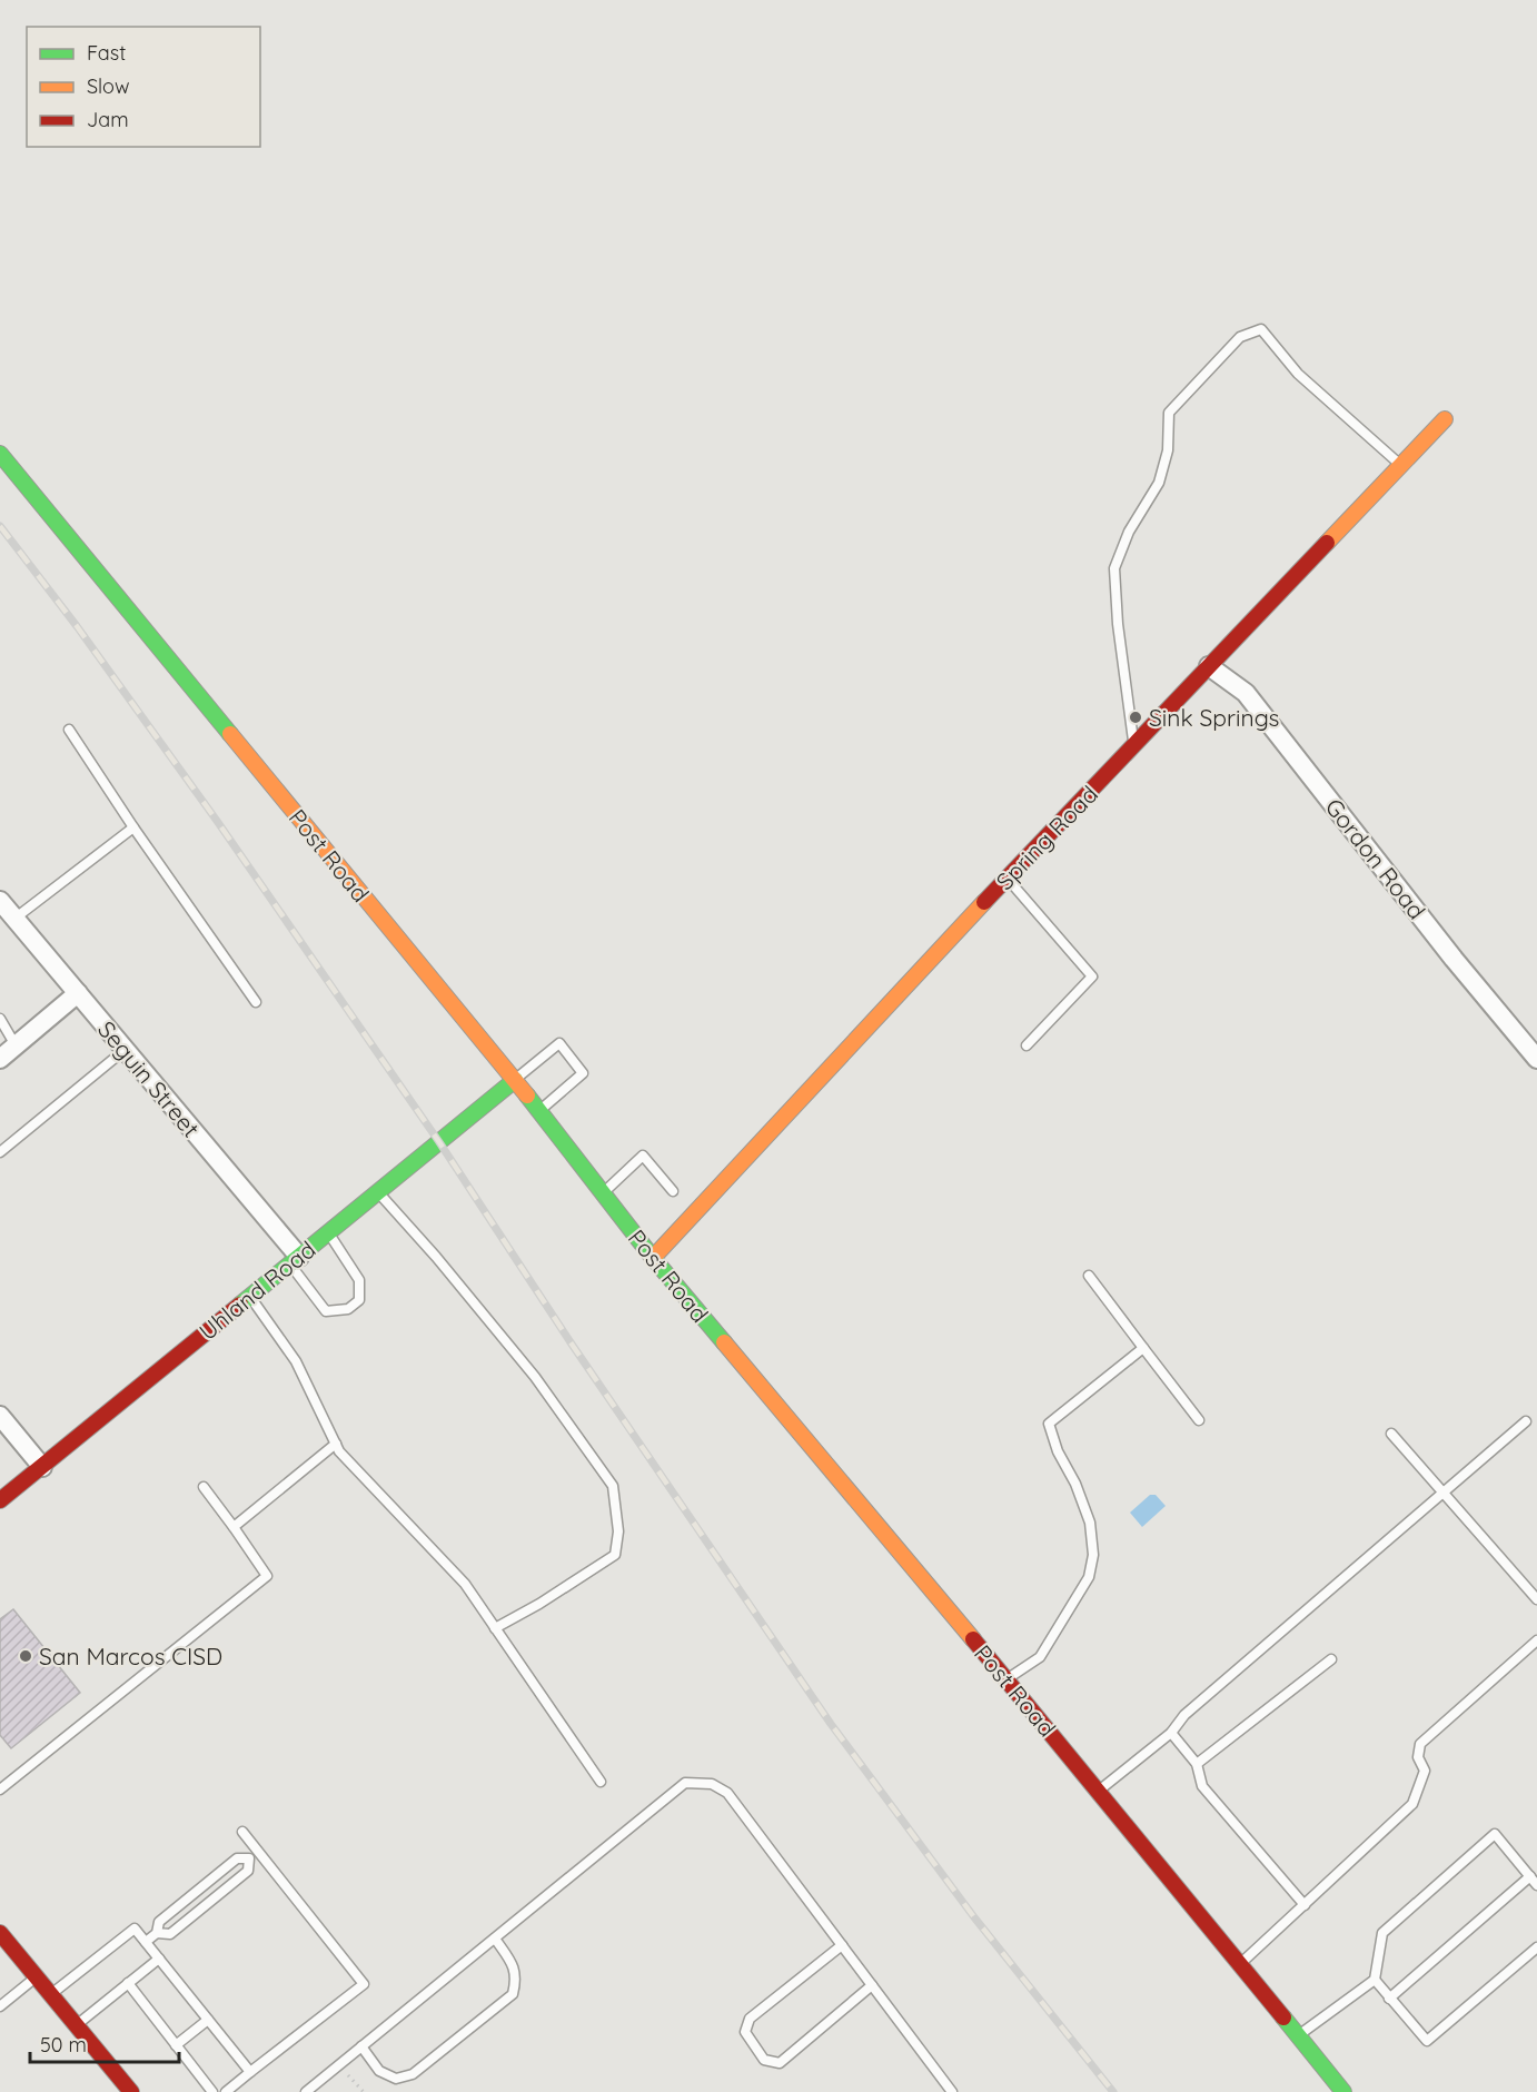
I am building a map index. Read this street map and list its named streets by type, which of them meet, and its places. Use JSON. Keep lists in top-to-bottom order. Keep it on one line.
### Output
{"streets":{"street":["Spring Road","Post Road","Gordon Road","Seguin Street","Uhland Road"]},"crossings":[["Spring Road","Post Road"],["Spring Road","Gordon Road"],["Post Road","Uhland Road"],["Seguin Street","Uhland Road"]],"places":["Sink Springs","San Marcos CISD"],"legend":["Fast","Slow","Jam"],"scale_bar":"50 m"}
